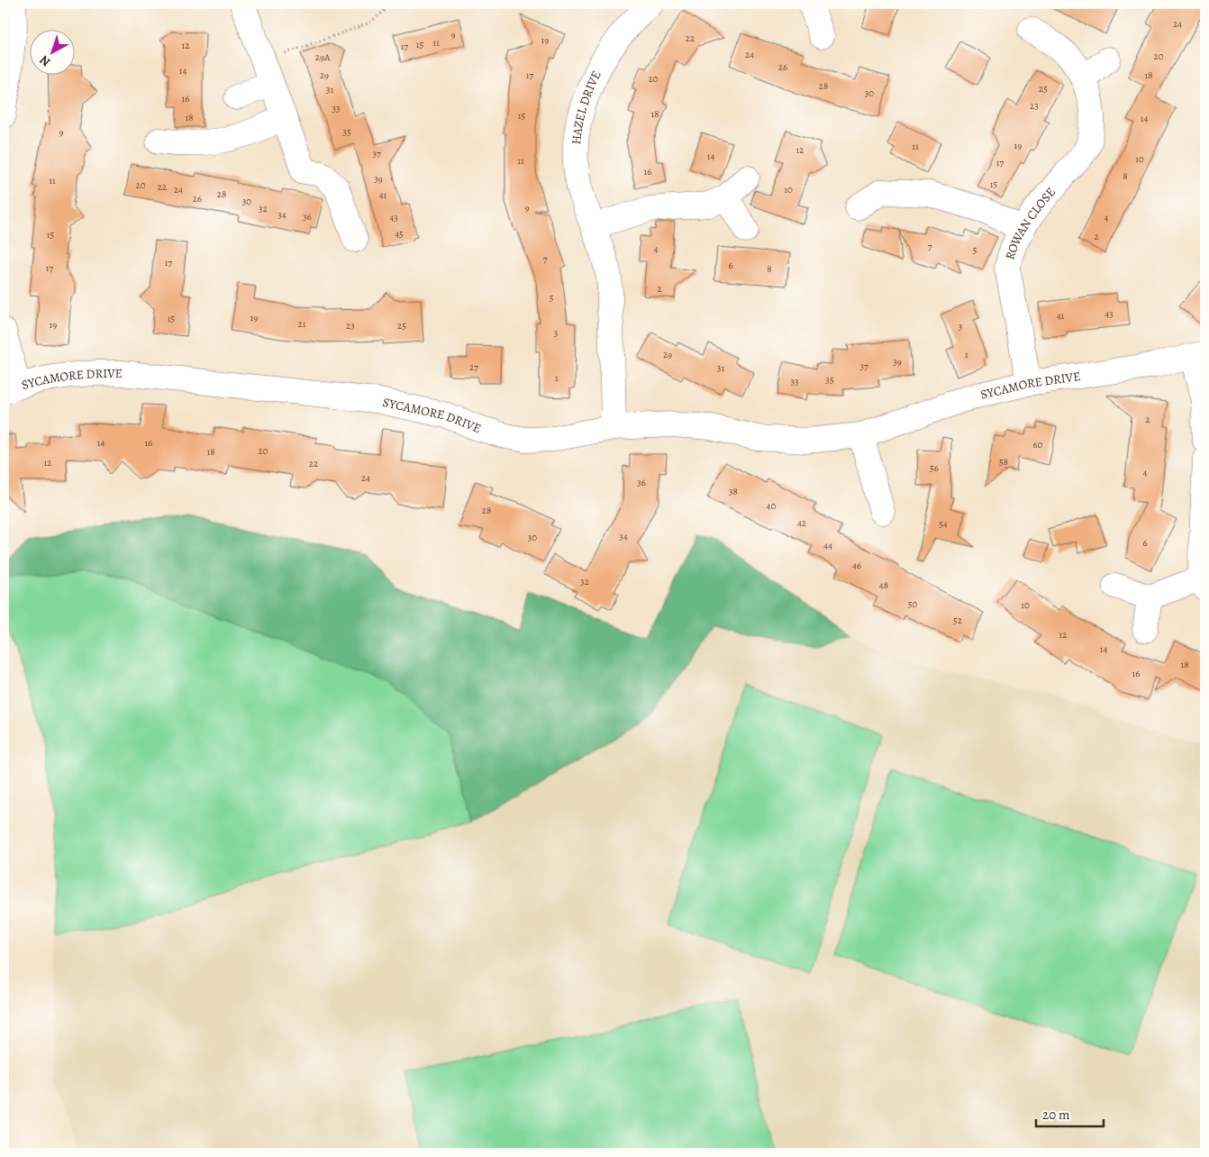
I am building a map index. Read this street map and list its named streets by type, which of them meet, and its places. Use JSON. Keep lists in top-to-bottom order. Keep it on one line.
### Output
{"streets":{"street":["HAZEL DRIVE","ROWAN CLOSE","SYCAMORE DRIVE"]},"crossings":[["HAZEL DRIVE","SYCAMORE DRIVE"],["ROWAN CLOSE","SYCAMORE DRIVE"]],"house_numbers":["24","9","22","19","11","15","12","17","24","20","29A","26","14","29","17","18","20","28","25","31","30","16","23","33","18","15","18","14","9","35","19","11","12","37","14","10","11","17","16","8","39","11","15","20","22","24","10","28","41","26","30","9","32","34","36","43","4","45","15","2","7","4","5","7","17","6","17","8","2","5","43","41","19","15","21","19","23","25","3","3","29","1","39","37","27","31","1","35","33","2","14","16","60","20","18","58","12","22","56","4","24","36","38","40","28","42","54","34","30","6","44","46","32","48","50","10","52","12","14","18","16"],"scale_bar":"20 m","north":"bottom left"}
